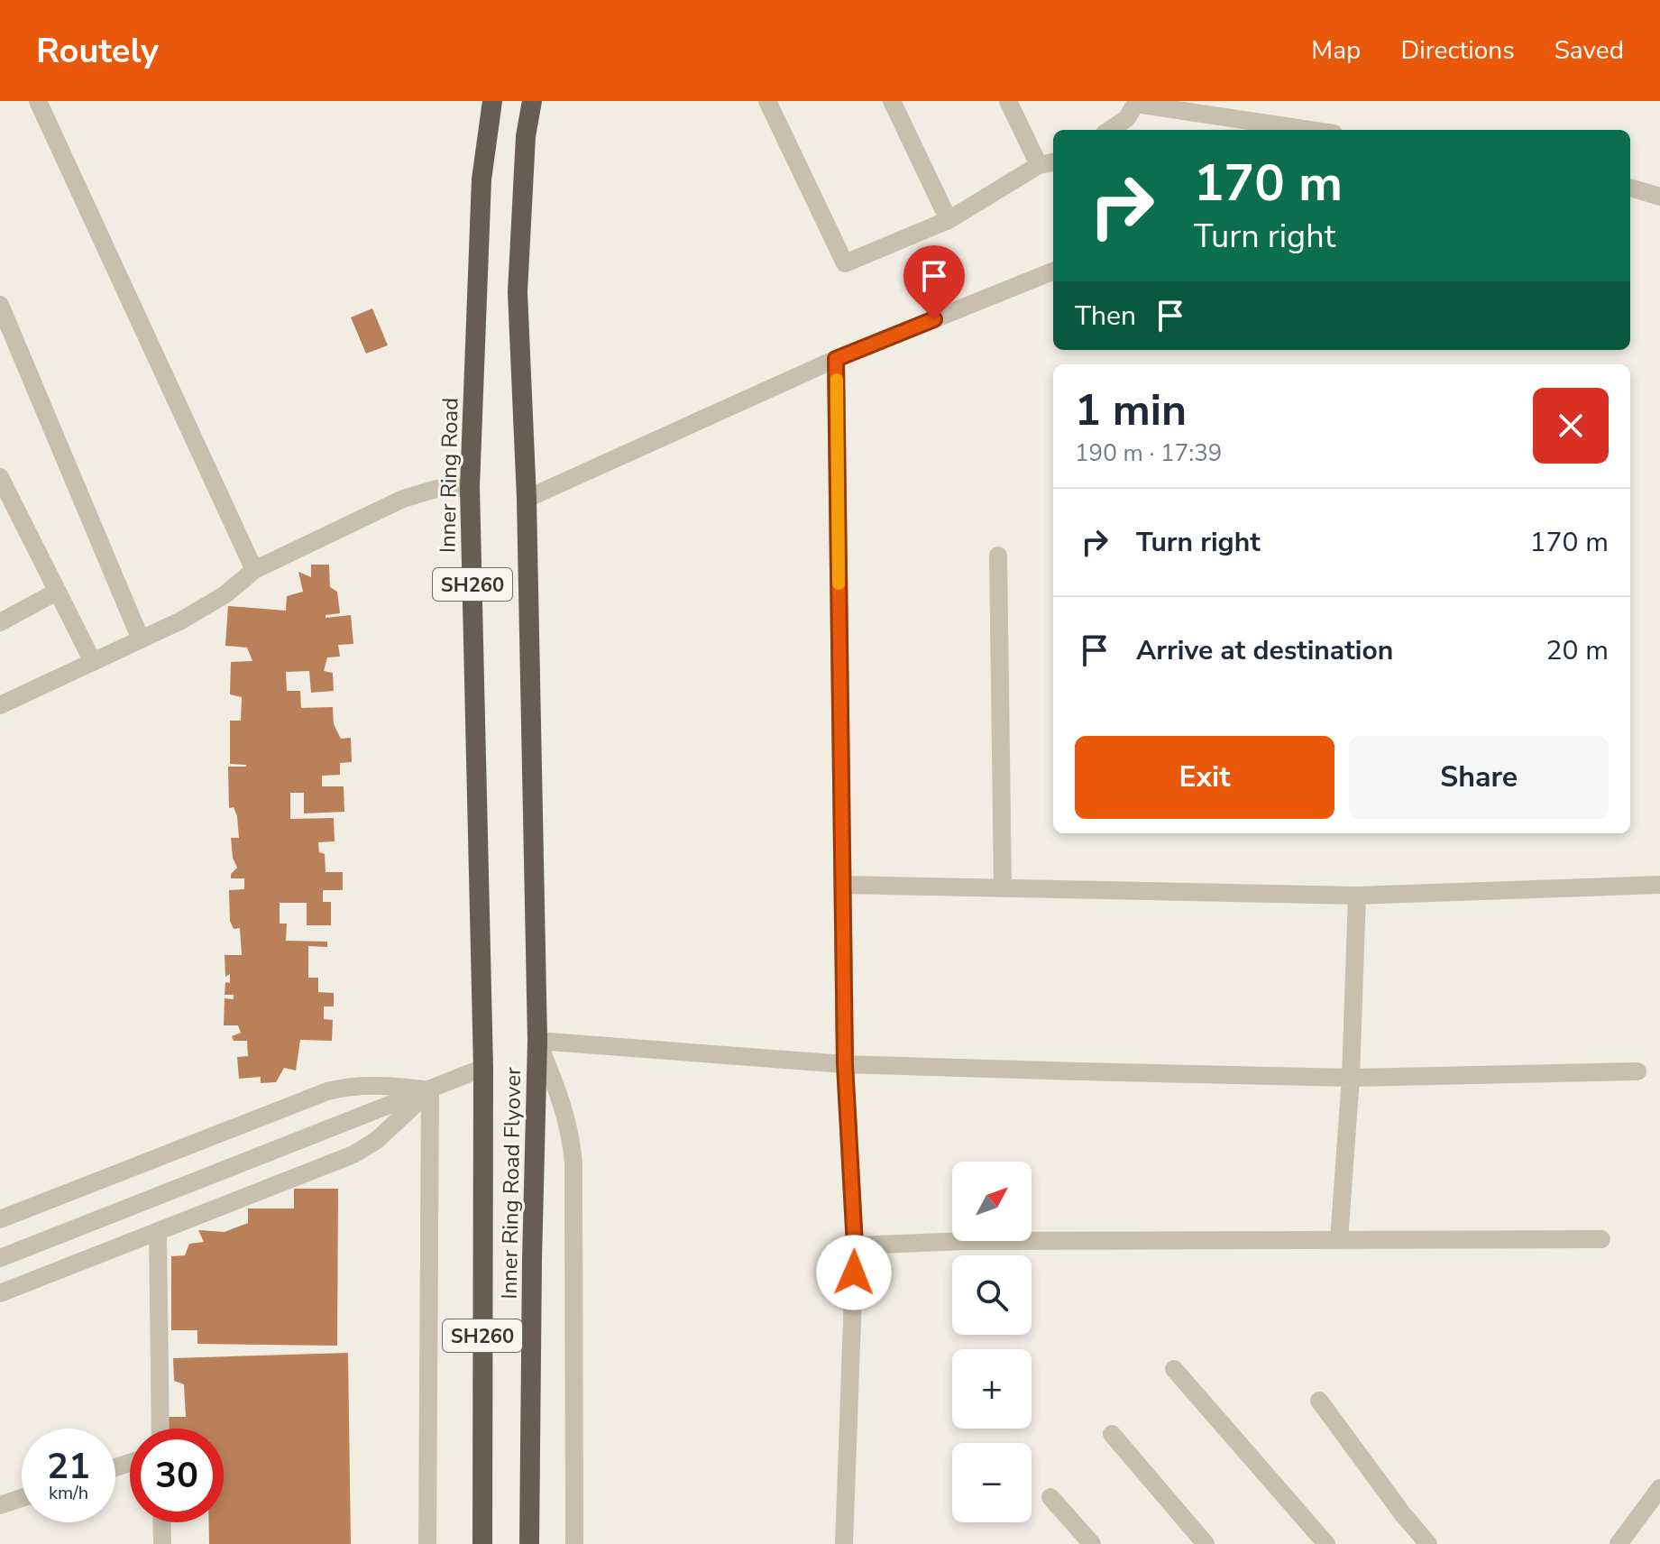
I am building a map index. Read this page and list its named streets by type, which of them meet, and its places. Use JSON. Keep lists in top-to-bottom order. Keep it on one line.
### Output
{"streets":{"highway":["Inner Ring Road","SH260","Inner Ring Road Flyover"]},"crossings":[["Inner Ring Road","Inner Ring Road Flyover"]],"north":"top right","page":{"header":"Routely","nav":["Map","Directions","Saved"],"turn":["170 m","Turn right"],"then":"Then","heading":["1 min","190 m · 17:39"],"list":[{"name":"Turn right","value":"170 m"},{"name":"Arrive at destination","value":"20 m"}],"buttons":["Exit","Share"],"map_buttons":["+","−"],"speed":"21 km/h","limit":"30"}}
